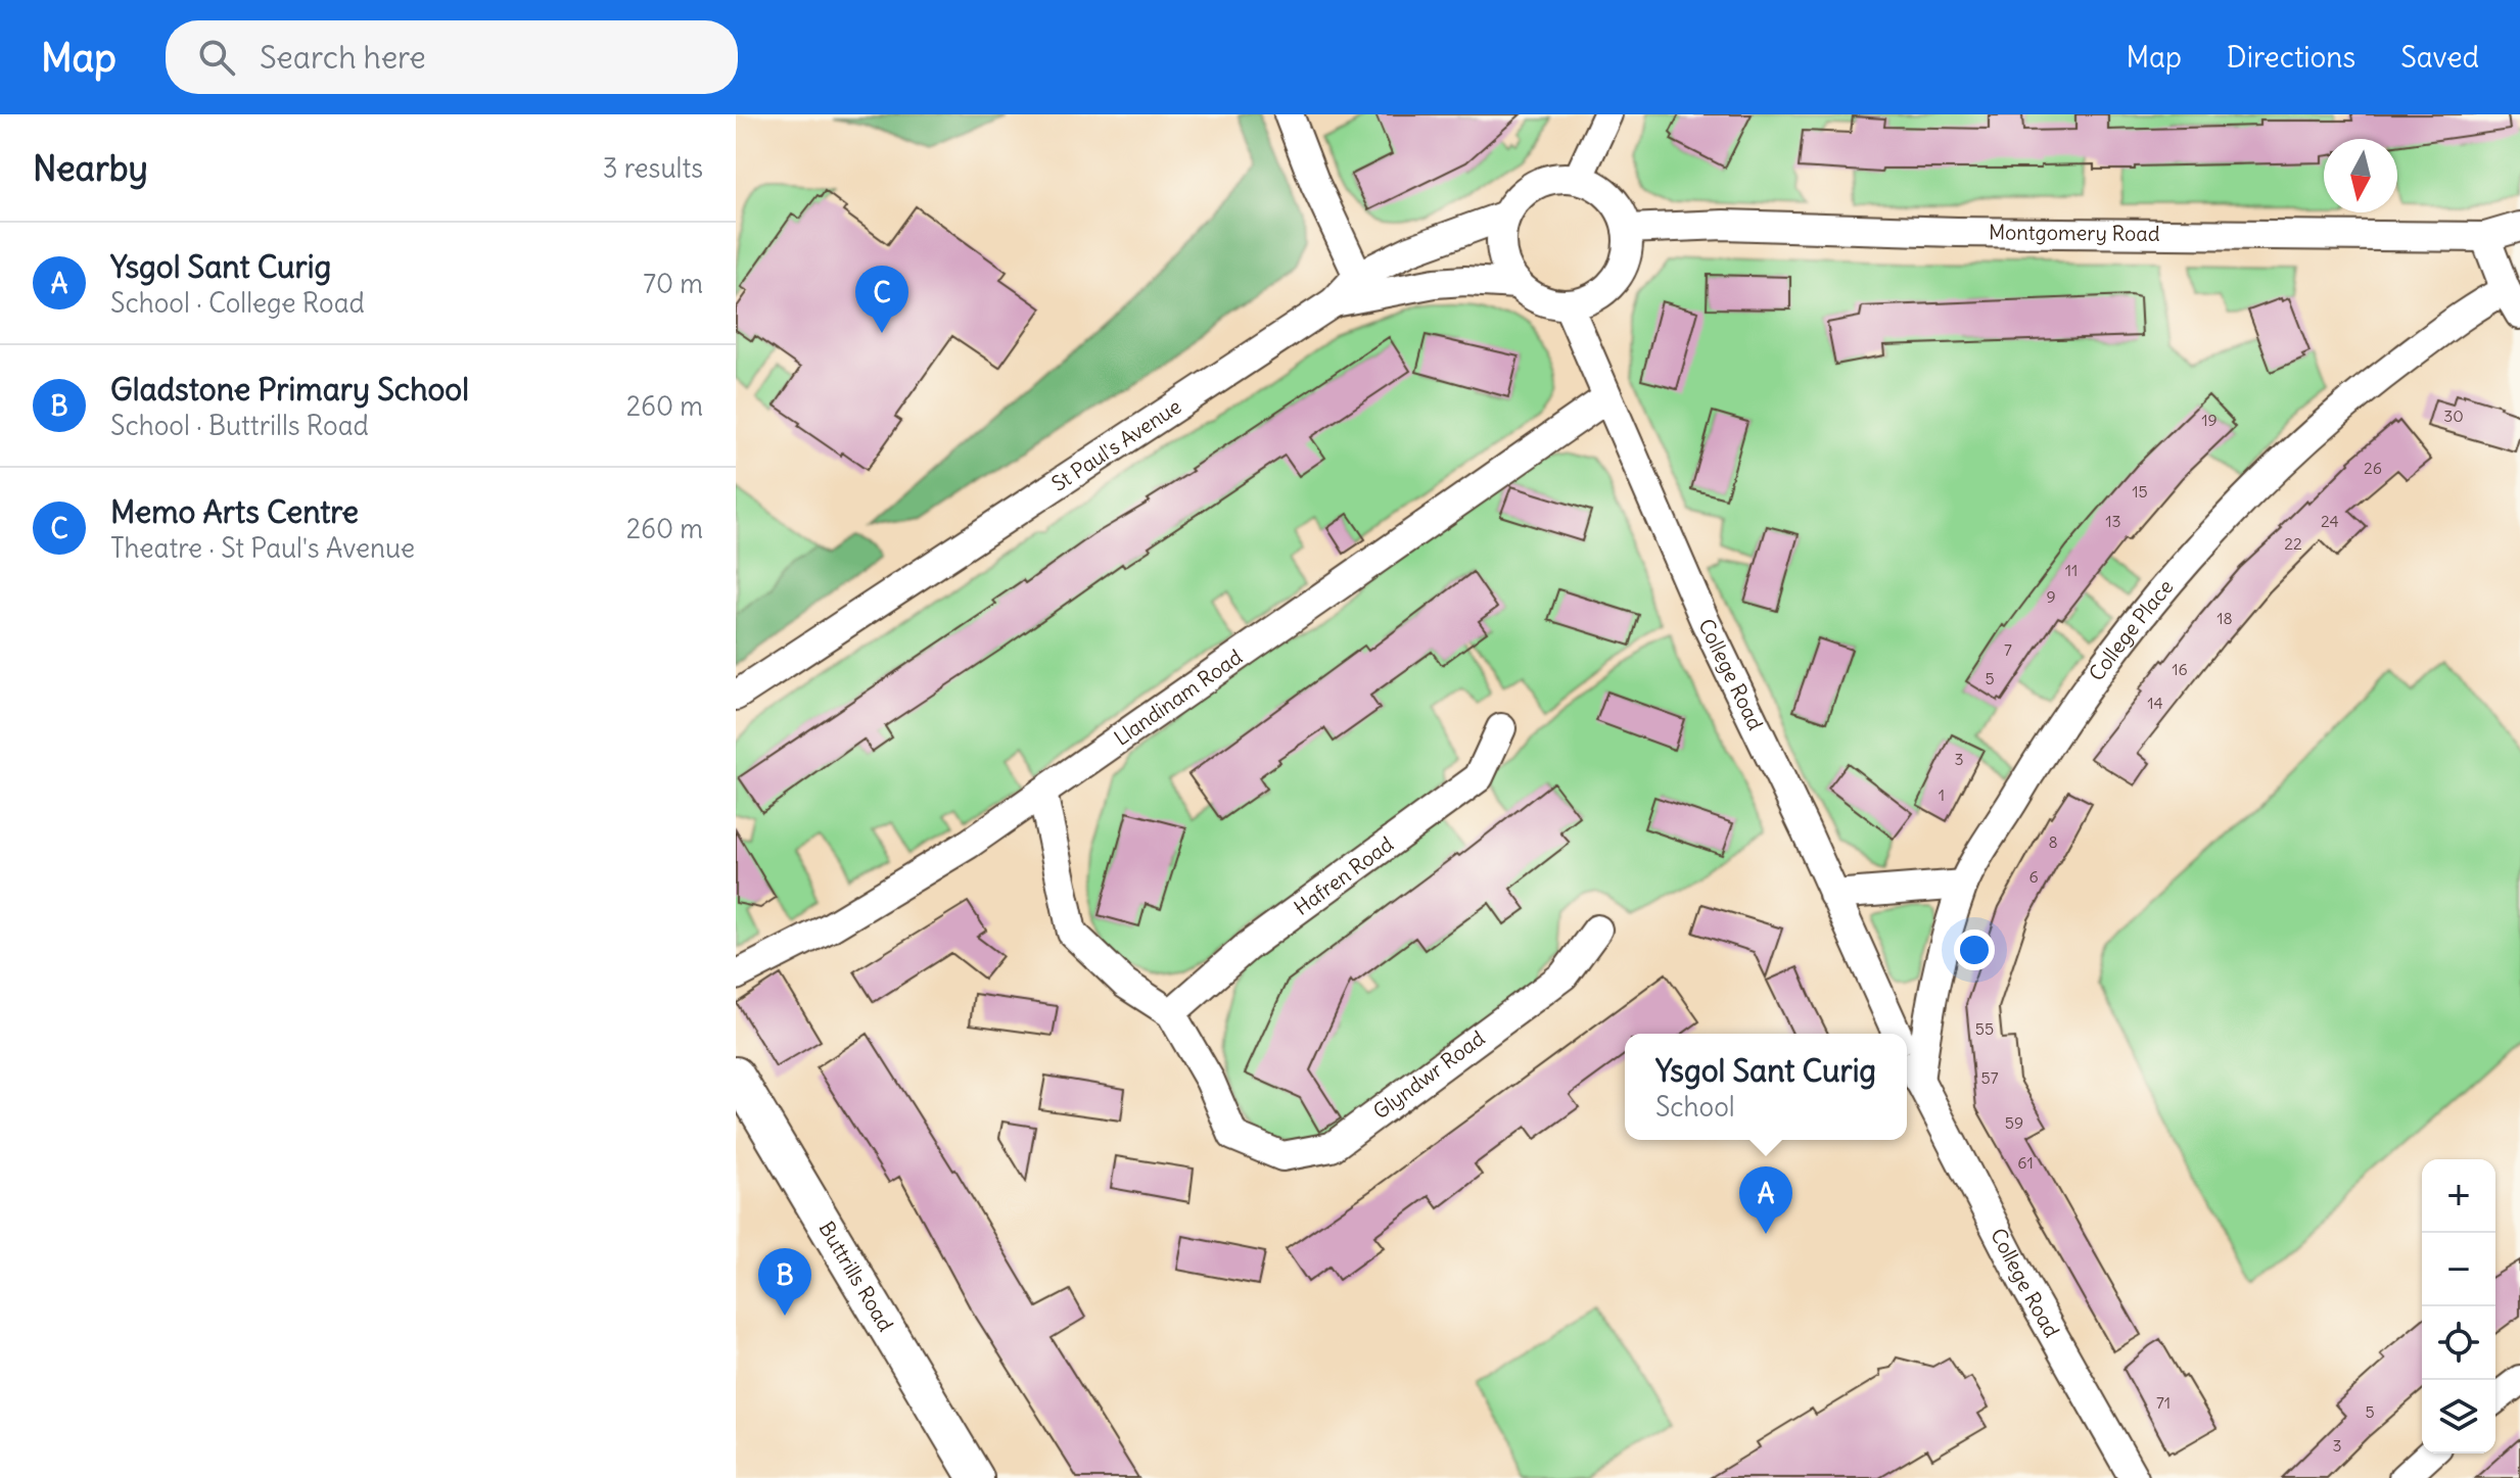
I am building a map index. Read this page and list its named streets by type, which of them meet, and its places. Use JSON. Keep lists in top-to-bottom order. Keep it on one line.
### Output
{"streets":{"street":["Montgomery Road","St Paul's Avenue","College Place","College Road","Llandinam Road","Hafren Road","Glyndwr Road","Buttrills Road"]},"crossings":[["Montgomery Road","St Paul's Avenue"],["Montgomery Road","College Road"],["St Paul's Avenue","College Road"],["College Place","College Road"],["College Road","Llandinam Road"],["Hafren Road","Glyndwr Road"]],"house_numbers":["30","19","26","15","13","24","22","11","9","18","7","16","5","14","3","1","8","6","55","57","59","61","71","5","3"],"north":"bottom","page":{"header":"Map","search":"Search here","nav":["Map","Directions","Saved"],"heading":["Nearby","3 results"],"list":[{"mark":"A","name":"Ysgol Sant Curig","note":"School · College Road","value":"70 m"},{"mark":"B","name":"Gladstone Primary School","note":"School · Buttrills Road","value":"260 m"},{"mark":"C","name":"Memo Arts Centre","note":"Theatre · St Paul's Avenue","value":"260 m"}],"pins":["C","A","B"],"popup":["Ysgol Sant Curig","School"],"map_buttons":["+","−"]}}
